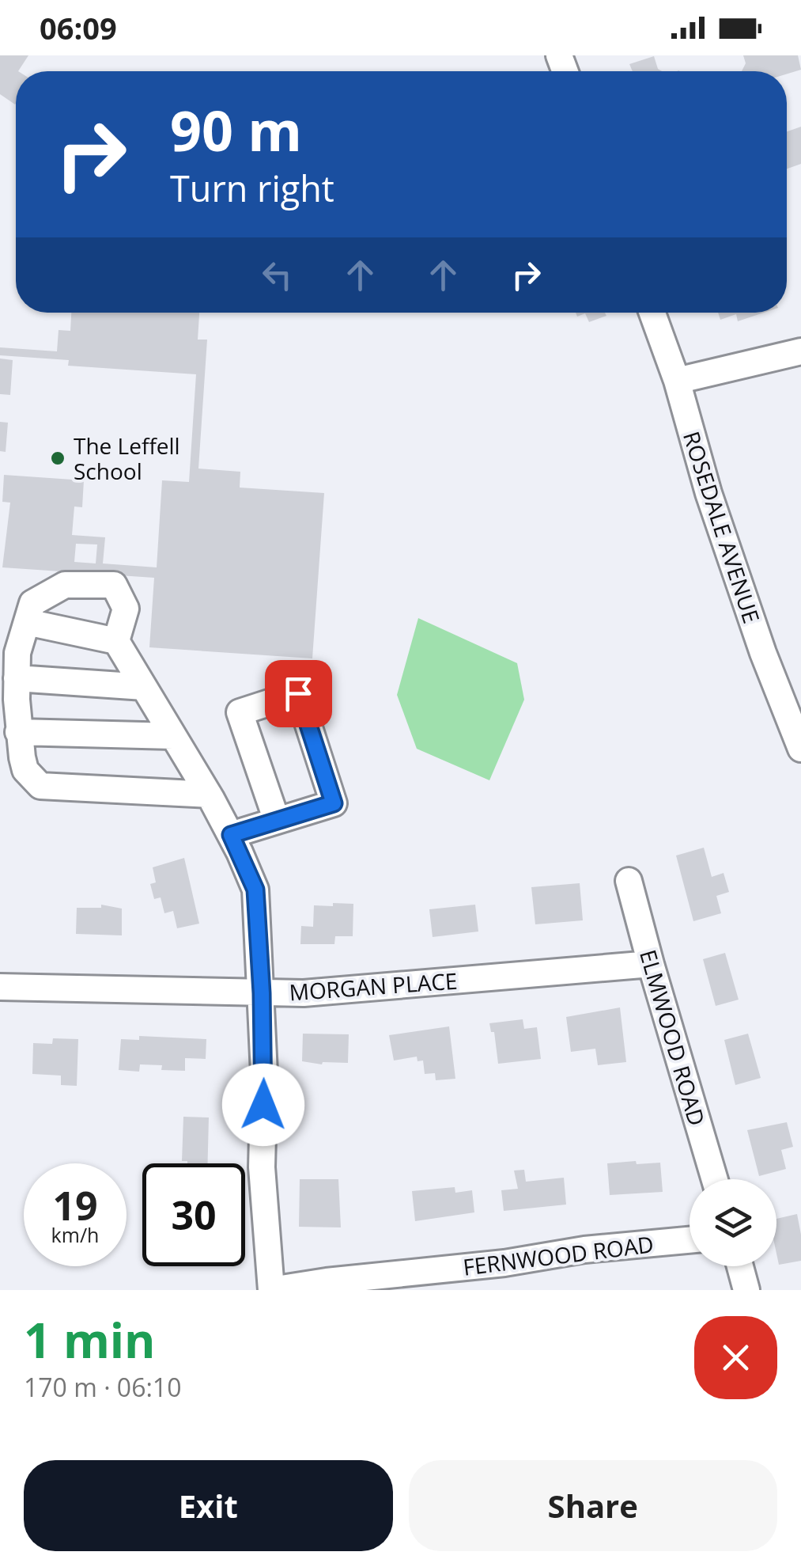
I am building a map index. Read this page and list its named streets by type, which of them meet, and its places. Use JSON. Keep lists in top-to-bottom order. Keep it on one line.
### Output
{"streets":{"street":["ROSEDALE AVENUE","MORGAN PLACE","ELMWOOD ROAD","FERNWOOD ROAD"]},"crossings":[["MORGAN PLACE","ELMWOOD ROAD"]],"places":["The Leffell School"],"page":{"status":"06:09","turn":["90 m","Turn right"],"speed":"19 km/h","limit":"30","heading":["1 min","170 m · 06:10"],"buttons":["Exit","Share"]}}
